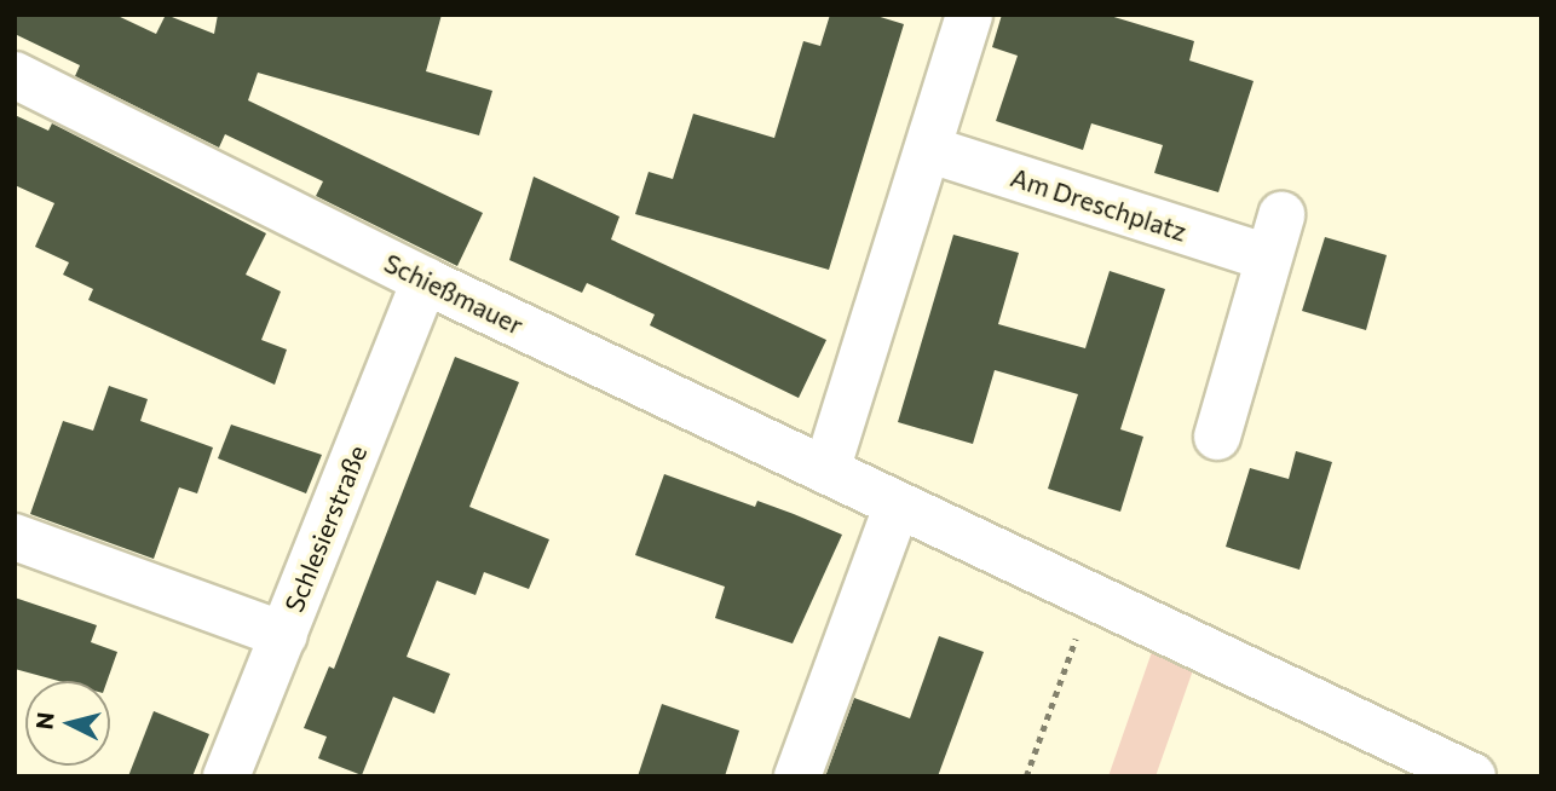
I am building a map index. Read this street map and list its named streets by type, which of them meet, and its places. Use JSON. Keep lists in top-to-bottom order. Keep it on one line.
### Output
{"streets":{"street":["Am Dreschplatz","Schießmauer","Schlesierstraße"]},"crossings":[["Schießmauer","Schlesierstraße"]],"north":"left"}
